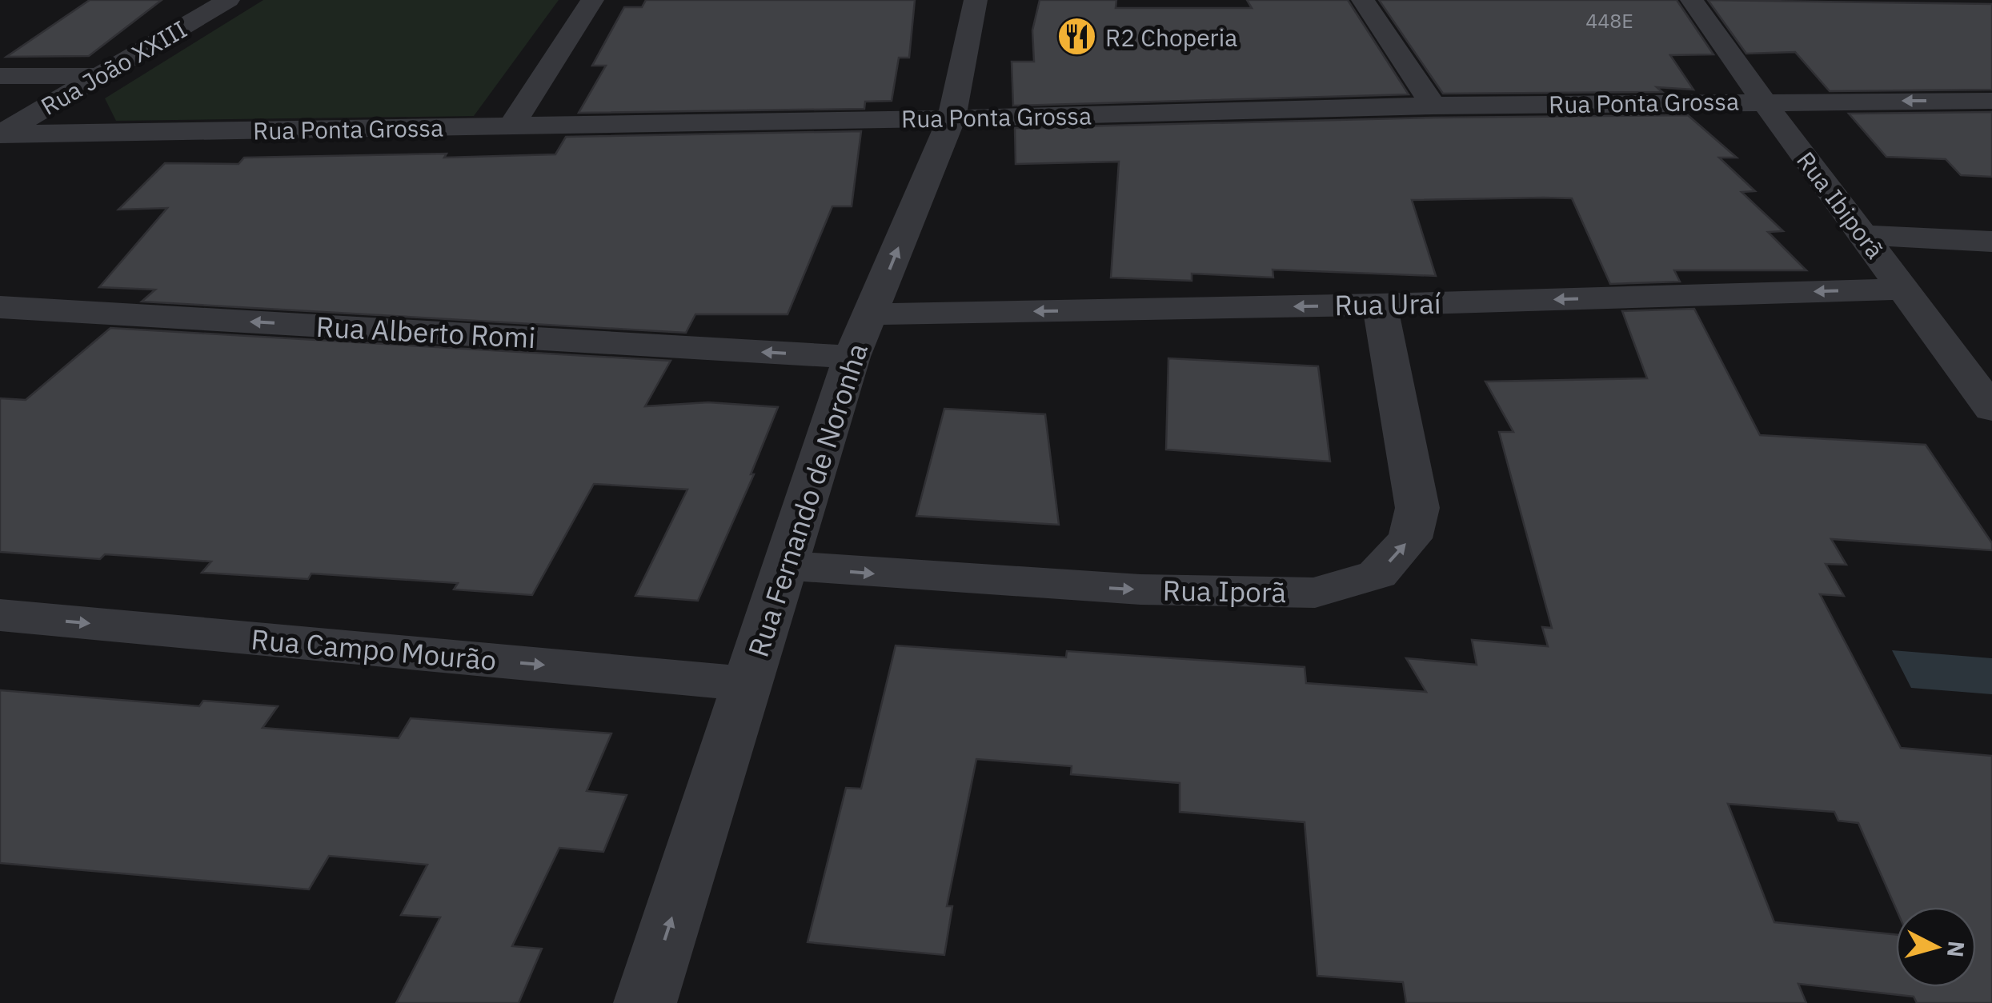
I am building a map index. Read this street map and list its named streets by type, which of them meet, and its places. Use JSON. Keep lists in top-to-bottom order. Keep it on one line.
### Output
{"streets":{"street":["Rua João XXIII","Rua Ponta Grossa","Rua Ibiporã","Rua Uraí","Rua Alberto Romi","Rua Fernando de Noronha","Rua Iporã","Rua Campo Mourão"]},"crossings":[["Rua João XXIII","Rua Ponta Grossa"],["Rua Ponta Grossa","Rua Ibiporã"],["Rua Ponta Grossa","Rua Fernando de Noronha"],["Rua Ibiporã","Rua Uraí"],["Rua Uraí","Rua Fernando de Noronha"],["Rua Uraí","Rua Iporã"],["Rua Alberto Romi","Rua Fernando de Noronha"],["Rua Fernando de Noronha","Rua Iporã"],["Rua Fernando de Noronha","Rua Campo Mourão"]],"one_way":["Rua Uraí","Rua Alberto Romi","Rua Fernando de Noronha","Rua Campo Mourão"],"places":{"restaurant":["R2 Choperia"]},"house_numbers":["448E"],"north":"right"}
